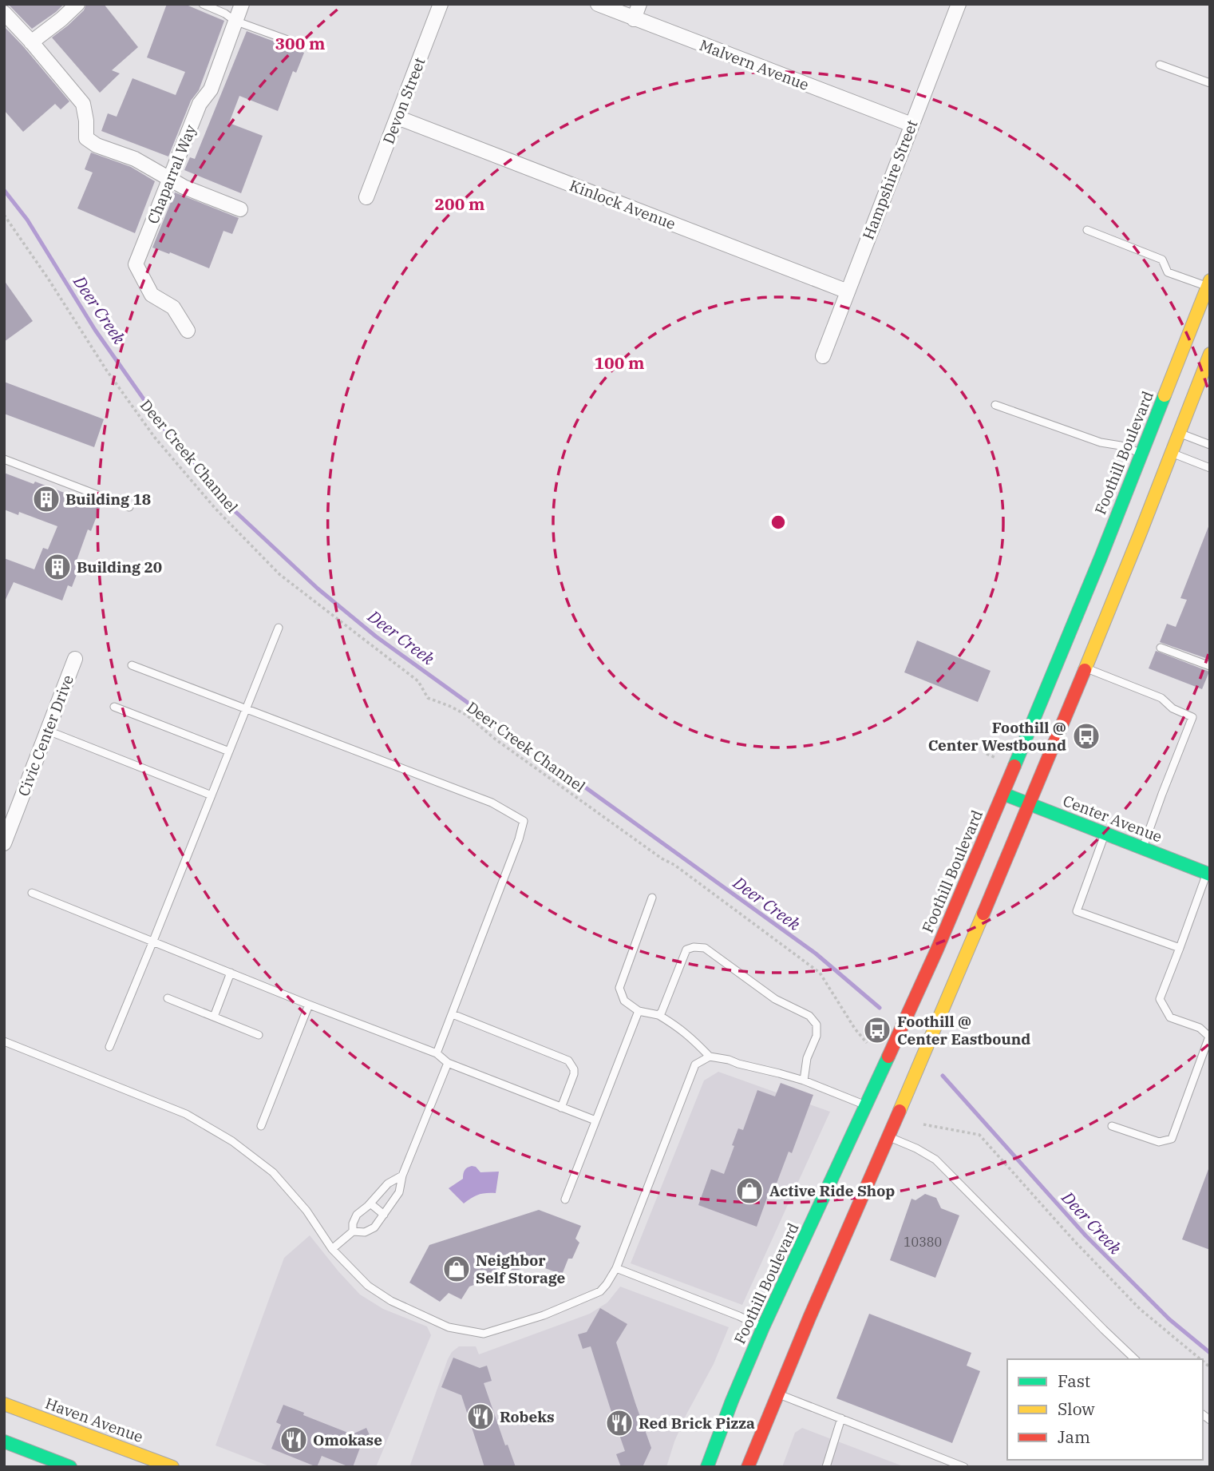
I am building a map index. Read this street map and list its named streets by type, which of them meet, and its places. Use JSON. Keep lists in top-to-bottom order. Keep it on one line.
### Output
{"streets":{"main road":["Foothill Boulevard","Center Avenue","Haven Avenue"],"street":["Malvern Avenue","Devon Street","Chaparral Way","Hampshire Street","Kinlock Avenue","Civic Center Drive"],"path":["Deer Creek Channel"]},"crossings":[["Malvern Avenue","Hampshire Street"],["Devon Street","Kinlock Avenue"],["Hampshire Street","Kinlock Avenue"],["Foothill Boulevard","Center Avenue"]],"water":["Deer Creek"],"places":{"building":["Building 18","Building 20"],"bus stop":["Foothill @ Center Westbound","Foothill @ Center Eastbound"],"shop":["Active Ride Shop","Neighbor Self Storage"],"restaurant":["Robeks","Red Brick Pizza","Omokase"]},"house_numbers":["10380"],"legend":["Fast","Slow","Jam"],"rings":["300 m","200 m","100 m"]}
